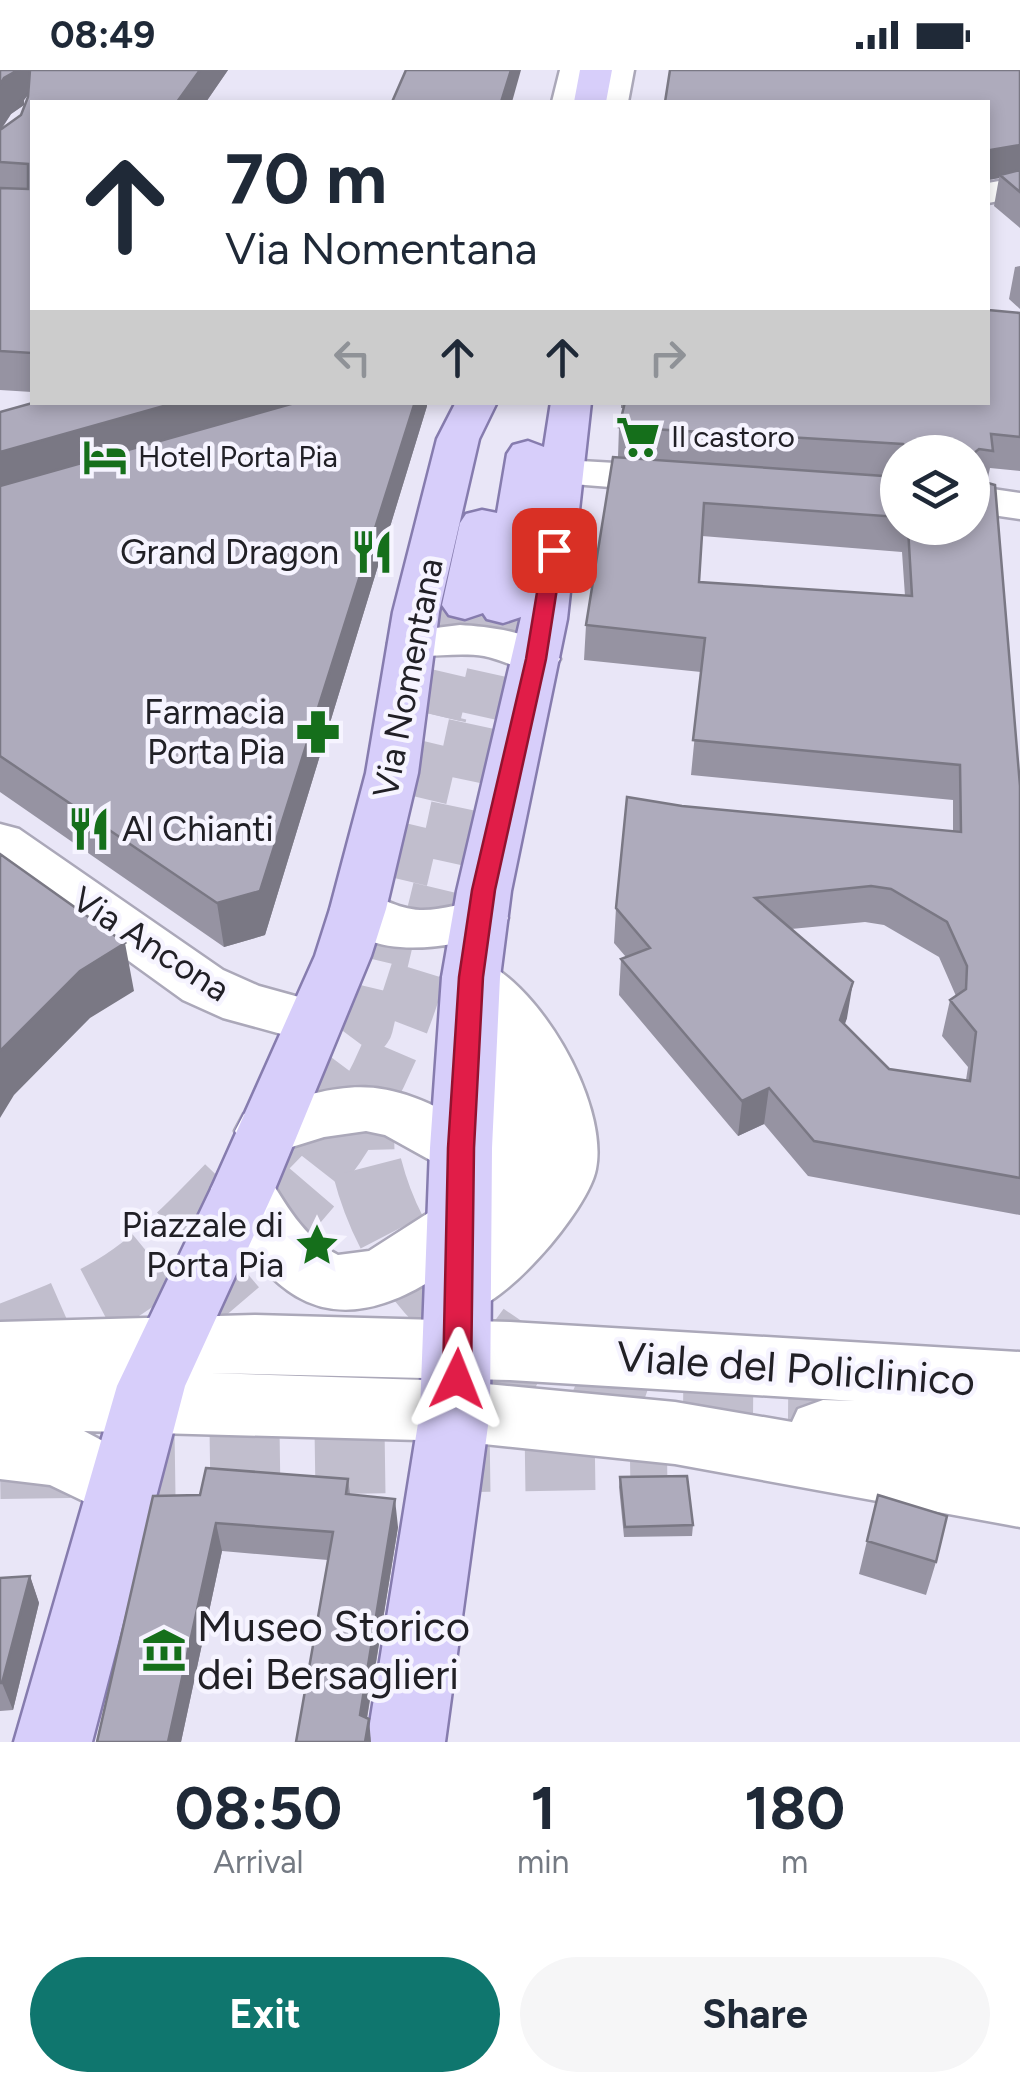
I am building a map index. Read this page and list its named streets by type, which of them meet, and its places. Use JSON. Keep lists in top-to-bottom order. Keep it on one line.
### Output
{"streets":{"main road":["Via Nomentana"],"street":["Via Ancona","Viale del Policlinico"]},"places":{"supermarket":["Il castoro"],"hotel":["Hotel Porta Pia"],"restaurant":["Grand Dragon","Al Chianti"],"pharmacy":["Farmacia Porta Pia"],"place":["Piazzale di Porta Pia"],"museum":["Museo Storico dei Bersaglieri"]},"page":{"status":"08:49","turn":["70 m","Via Nomentana"],"eta":["08:50","Arrival","1","min","180","m"],"buttons":["Exit","Share"]}}
